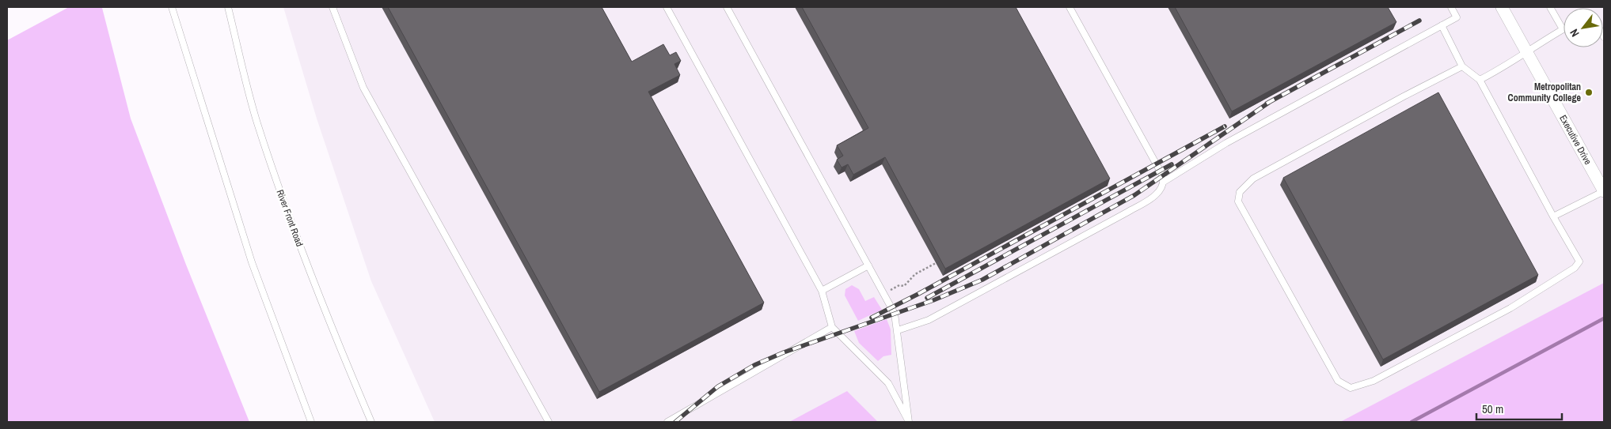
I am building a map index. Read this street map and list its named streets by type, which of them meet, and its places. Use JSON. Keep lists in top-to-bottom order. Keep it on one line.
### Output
{"streets":{"street":["Executive Drive"],"lane":["River Front Road"]},"places":["Metropolitan Community College"],"scale_bar":"50 m","north":"bottom left"}
